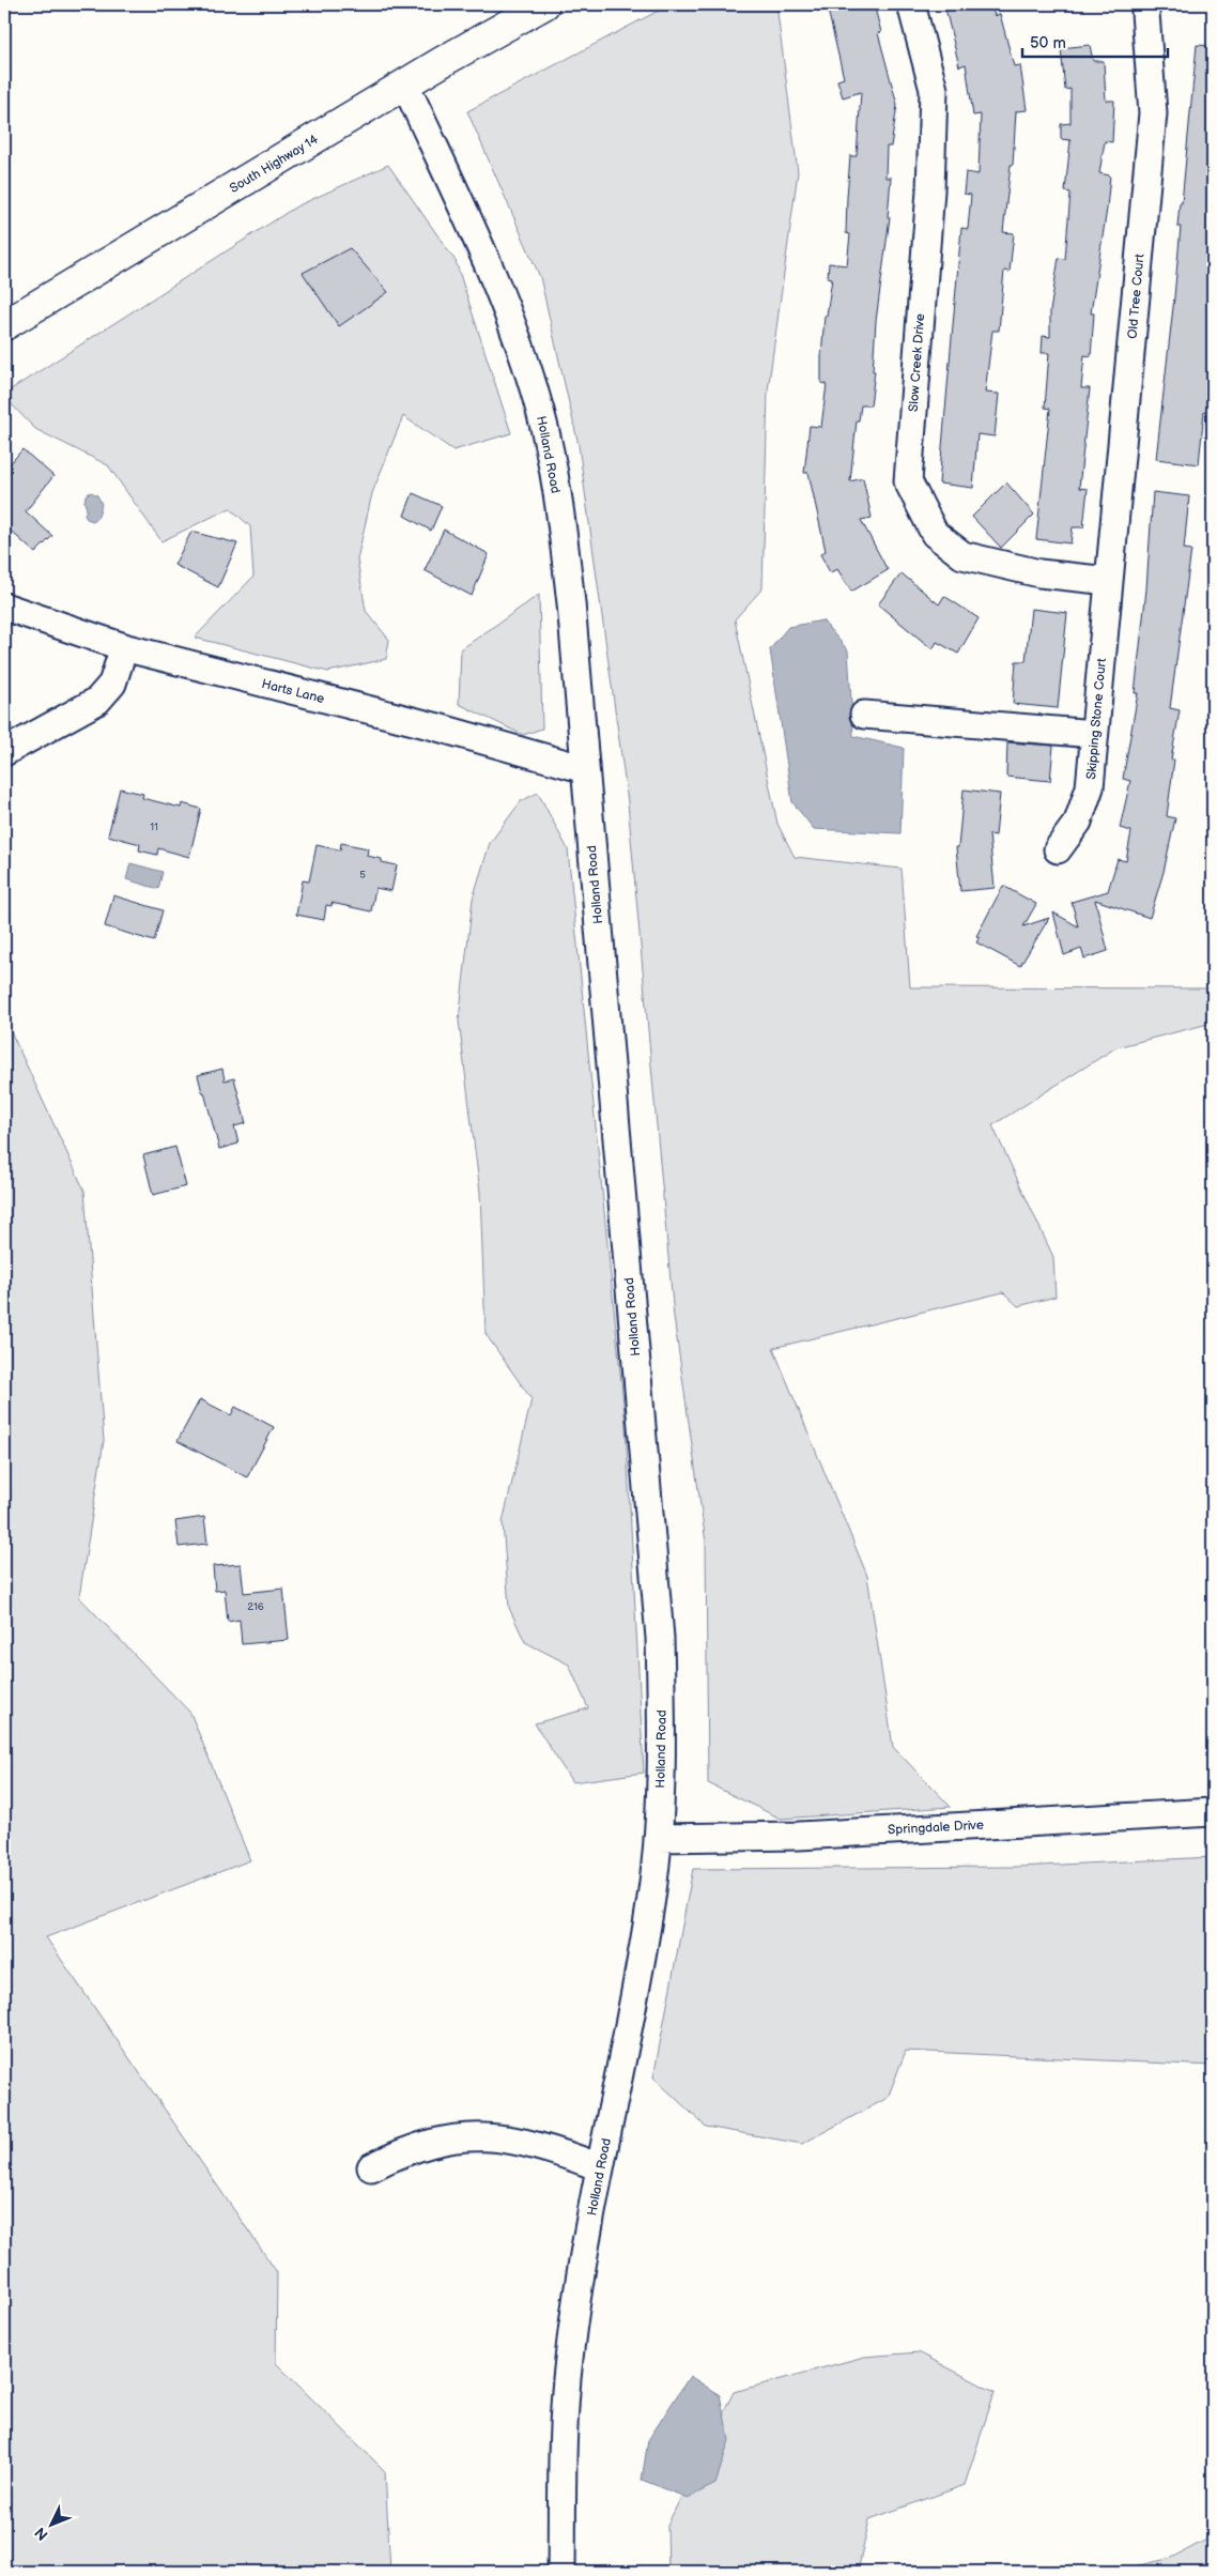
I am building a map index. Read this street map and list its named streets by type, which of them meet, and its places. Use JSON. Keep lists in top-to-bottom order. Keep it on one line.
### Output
{"streets":{"main road":["South Highway 14"],"street":["Old Tree Court","Slow Creek Drive","Holland Road","Harts Lane","Skipping Stone Court","Springdale Drive"]},"crossings":[["South Highway 14","Holland Road"],["Old Tree Court","Slow Creek Drive"],["Old Tree Court","Skipping Stone Court"],["Slow Creek Drive","Skipping Stone Court"],["Holland Road","Harts Lane"],["Holland Road","Springdale Drive"]],"house_numbers":["11","5","216"],"scale_bar":"50 m","north":"bottom left"}
